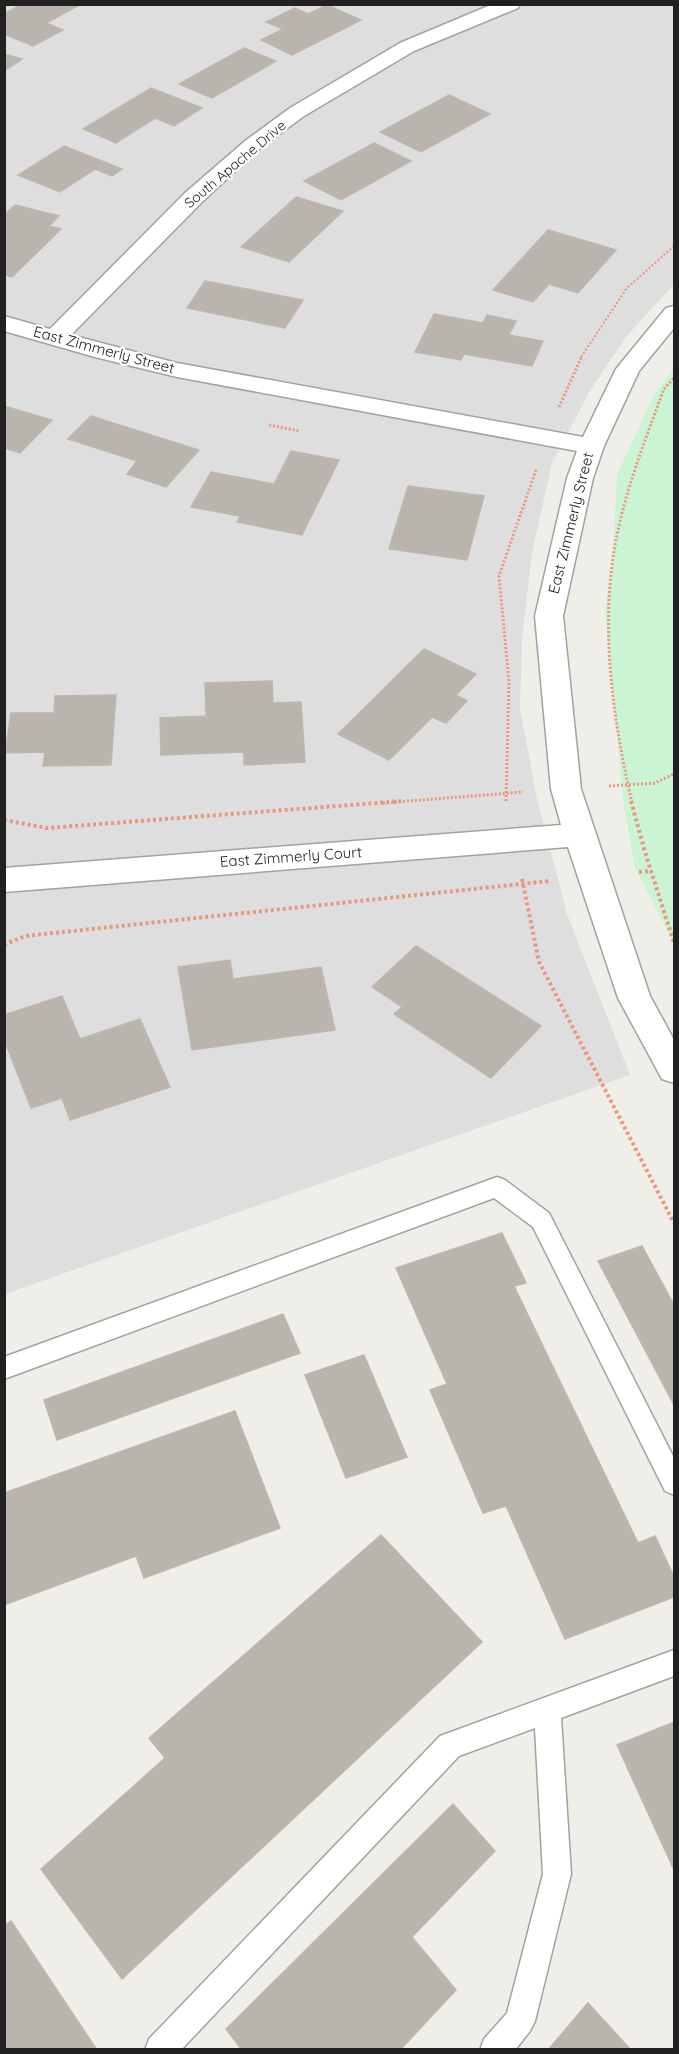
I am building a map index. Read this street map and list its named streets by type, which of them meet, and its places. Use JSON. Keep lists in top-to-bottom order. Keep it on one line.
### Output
{"streets":{"street":["South Apache Drive","East Zimmerly Street","East Zimmerly Court"]},"crossings":[["South Apache Drive","East Zimmerly Street"],["East Zimmerly Street","East Zimmerly Court"]]}
